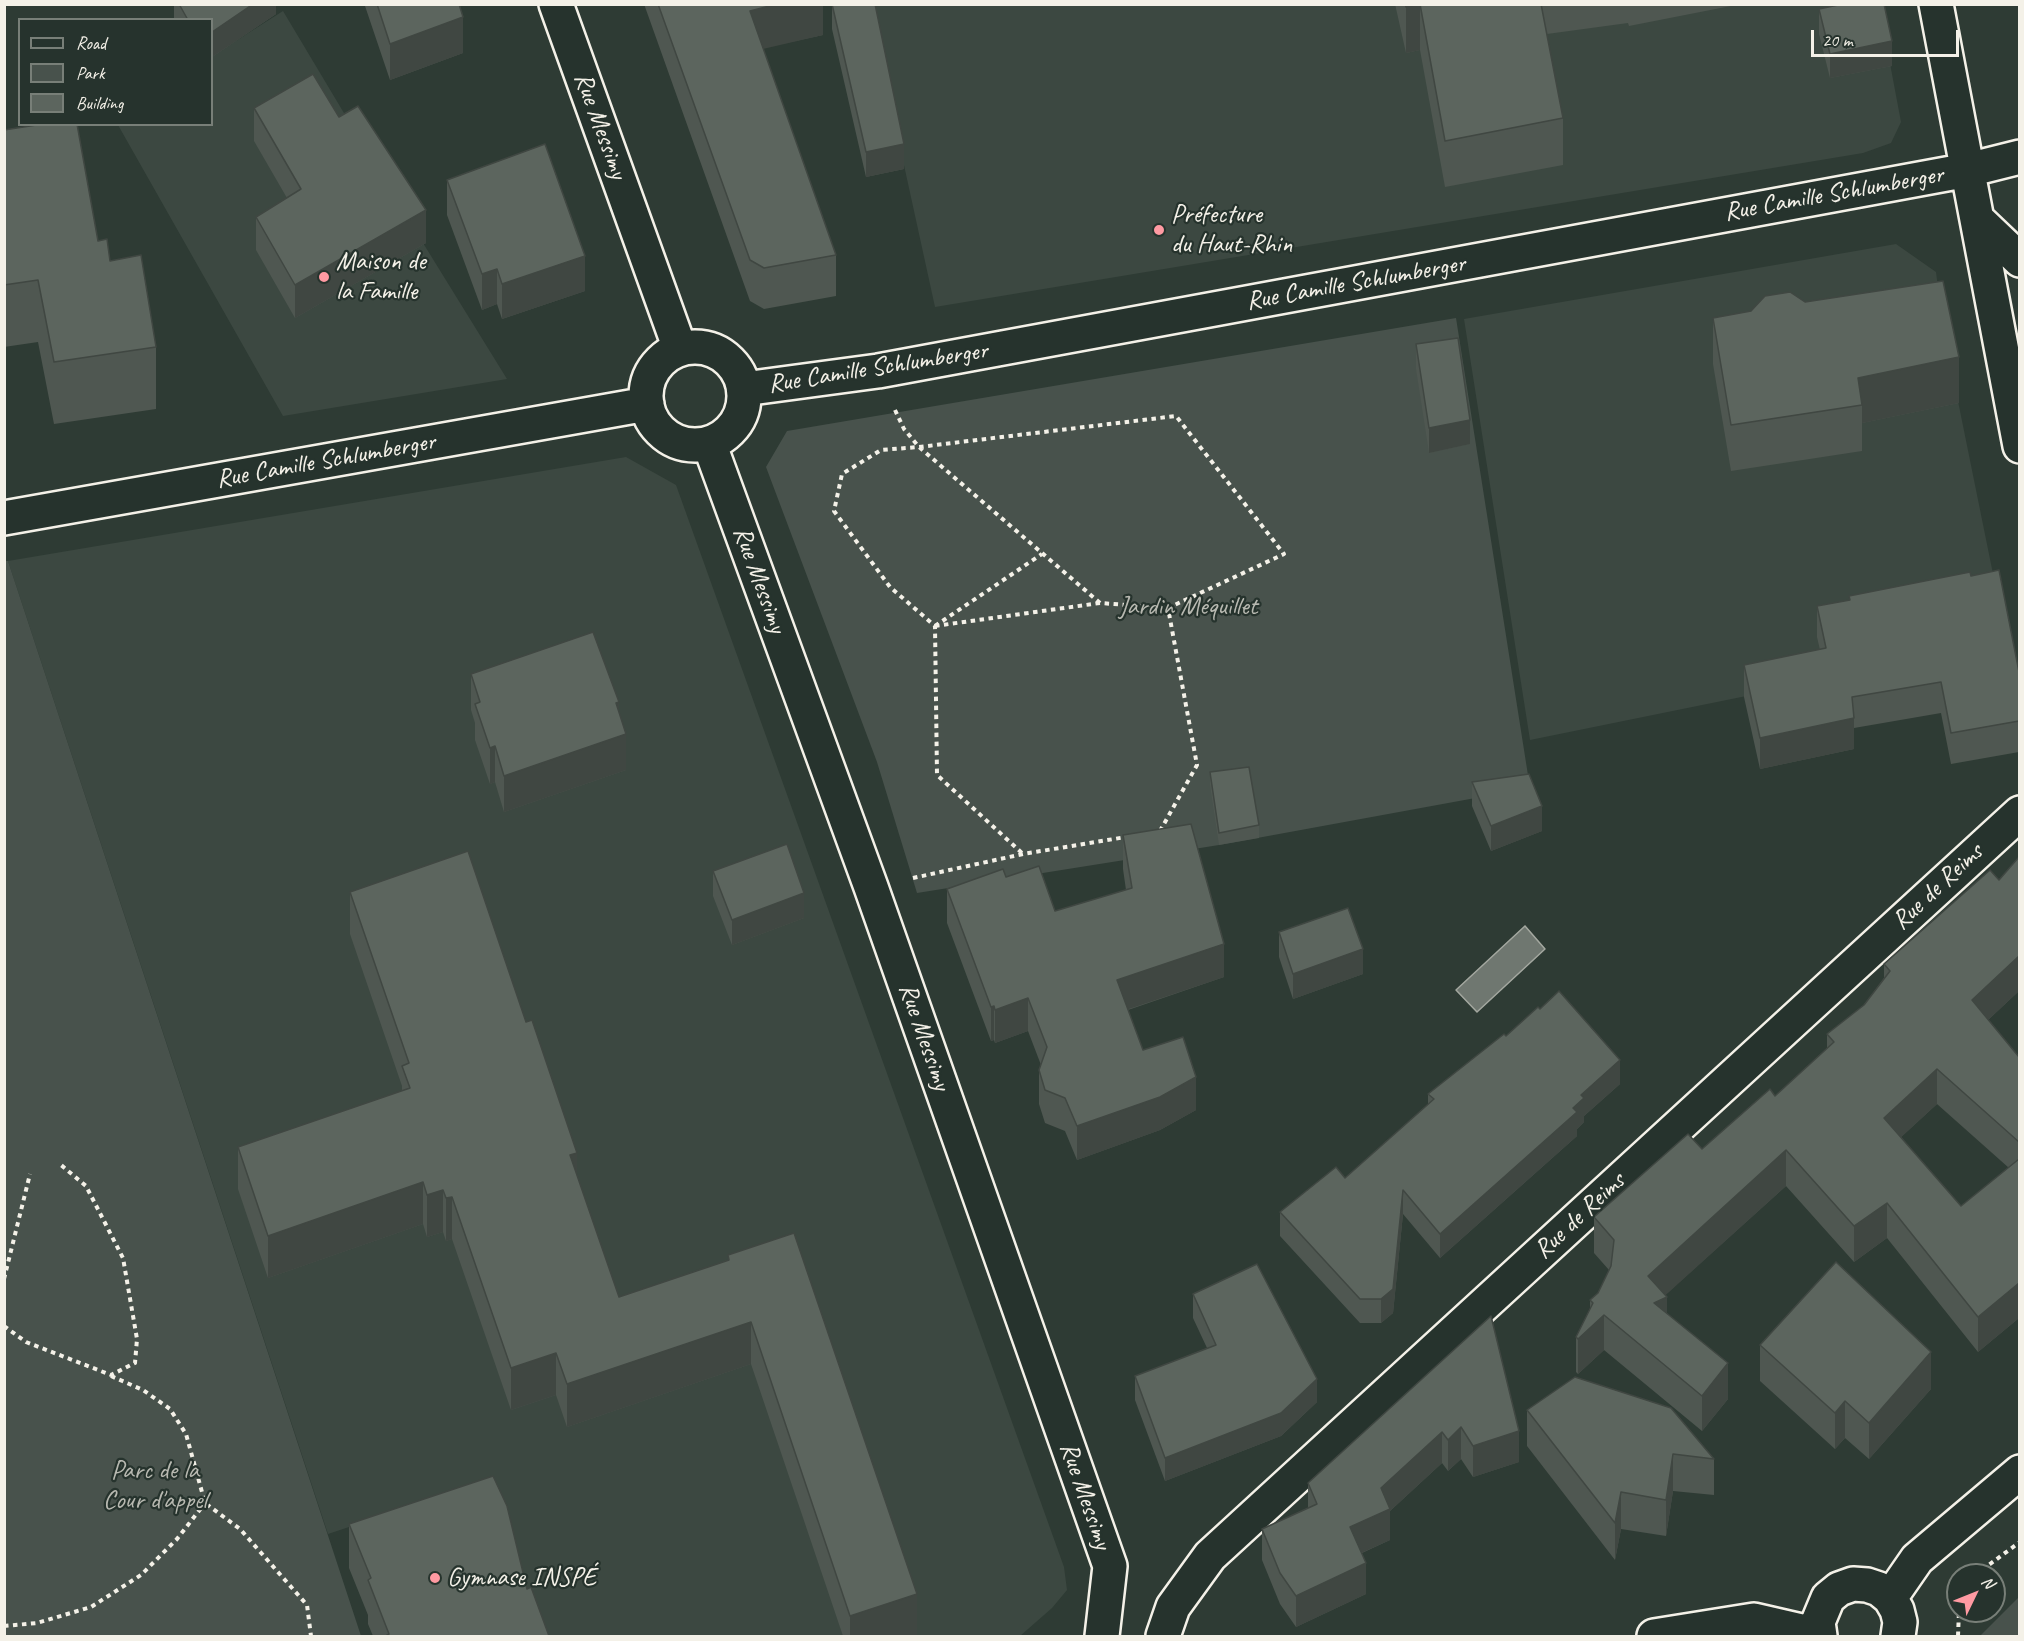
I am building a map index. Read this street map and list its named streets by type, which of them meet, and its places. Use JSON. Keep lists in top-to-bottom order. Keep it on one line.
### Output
{"streets":{"street":["Rue Messimy","Rue Camille Schlumberger","Rue de Reims"]},"crossings":[["Rue Messimy","Rue Camille Schlumberger"]],"parks":["Jardin Méquillet","Parc de la Cour d'appel"],"places":["Préfecture du Haut-Rhin","Maison de la Famille","Gymnase INSPÉ"],"legend":["Road","Park","Building"],"scale_bar":"20 m","north":"top right"}
